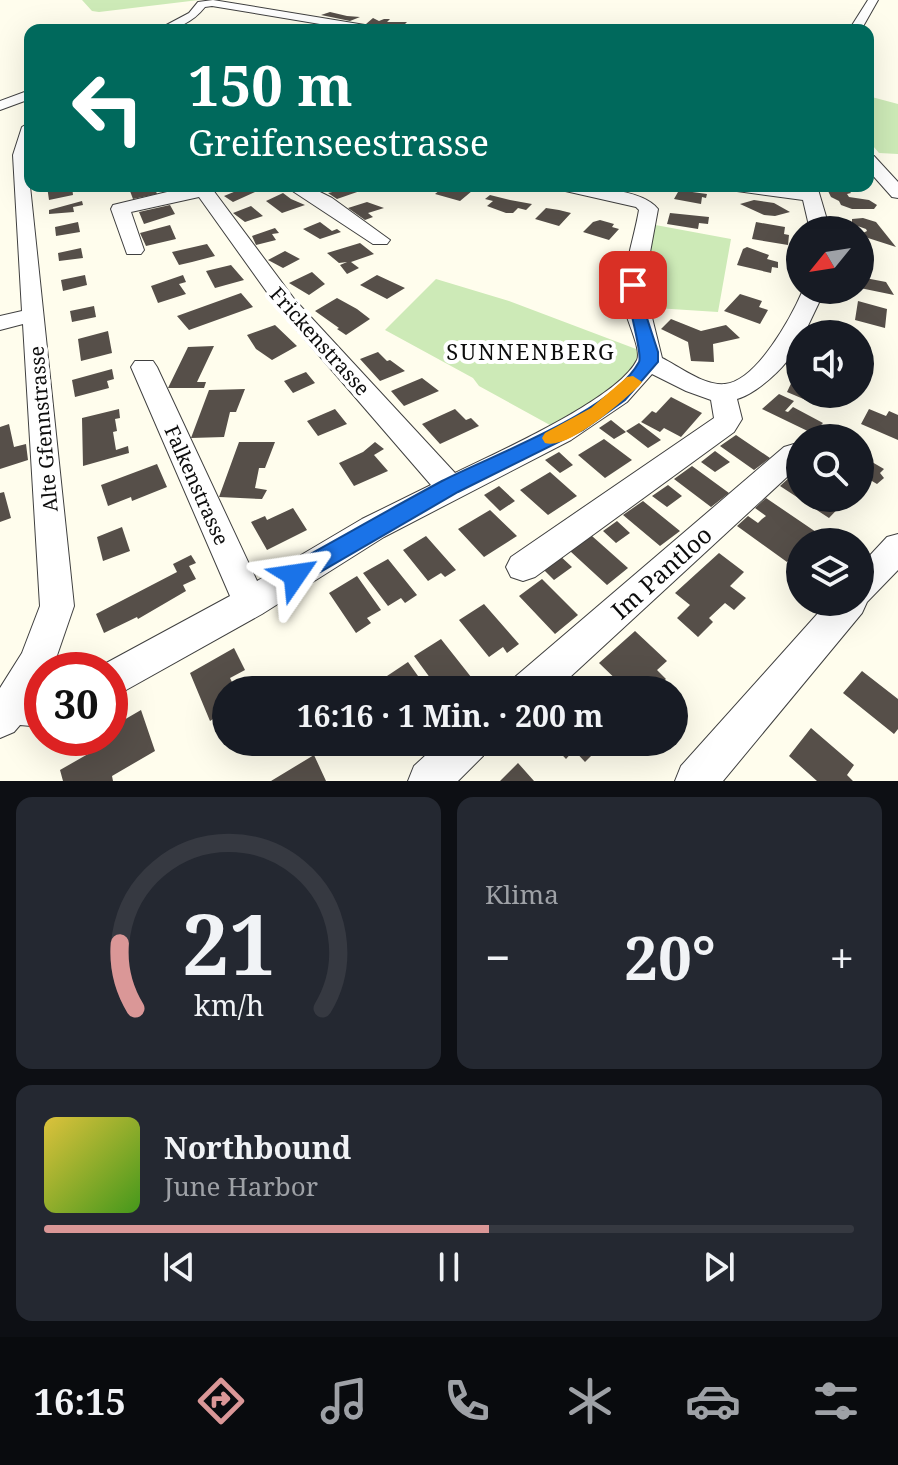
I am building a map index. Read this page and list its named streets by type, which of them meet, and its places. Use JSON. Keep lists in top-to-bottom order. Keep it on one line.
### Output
{"streets":{"street":["Frickenstrasse","Alte Gfennstrasse","Falkenstrasse","Im Pantloo"]},"districts":["SUNNENBERG"],"north":"bottom left","page":{"turn":["150 m","Greifenseestrasse"],"limit":"30","trip":"16:16 · 1 Min. · 200 m","tile":"Klima","heat":["−","20°","+"],"song":["Northbound","June Harbor"],"tabs":"16:15","gauge":["21","km/h"]}}
